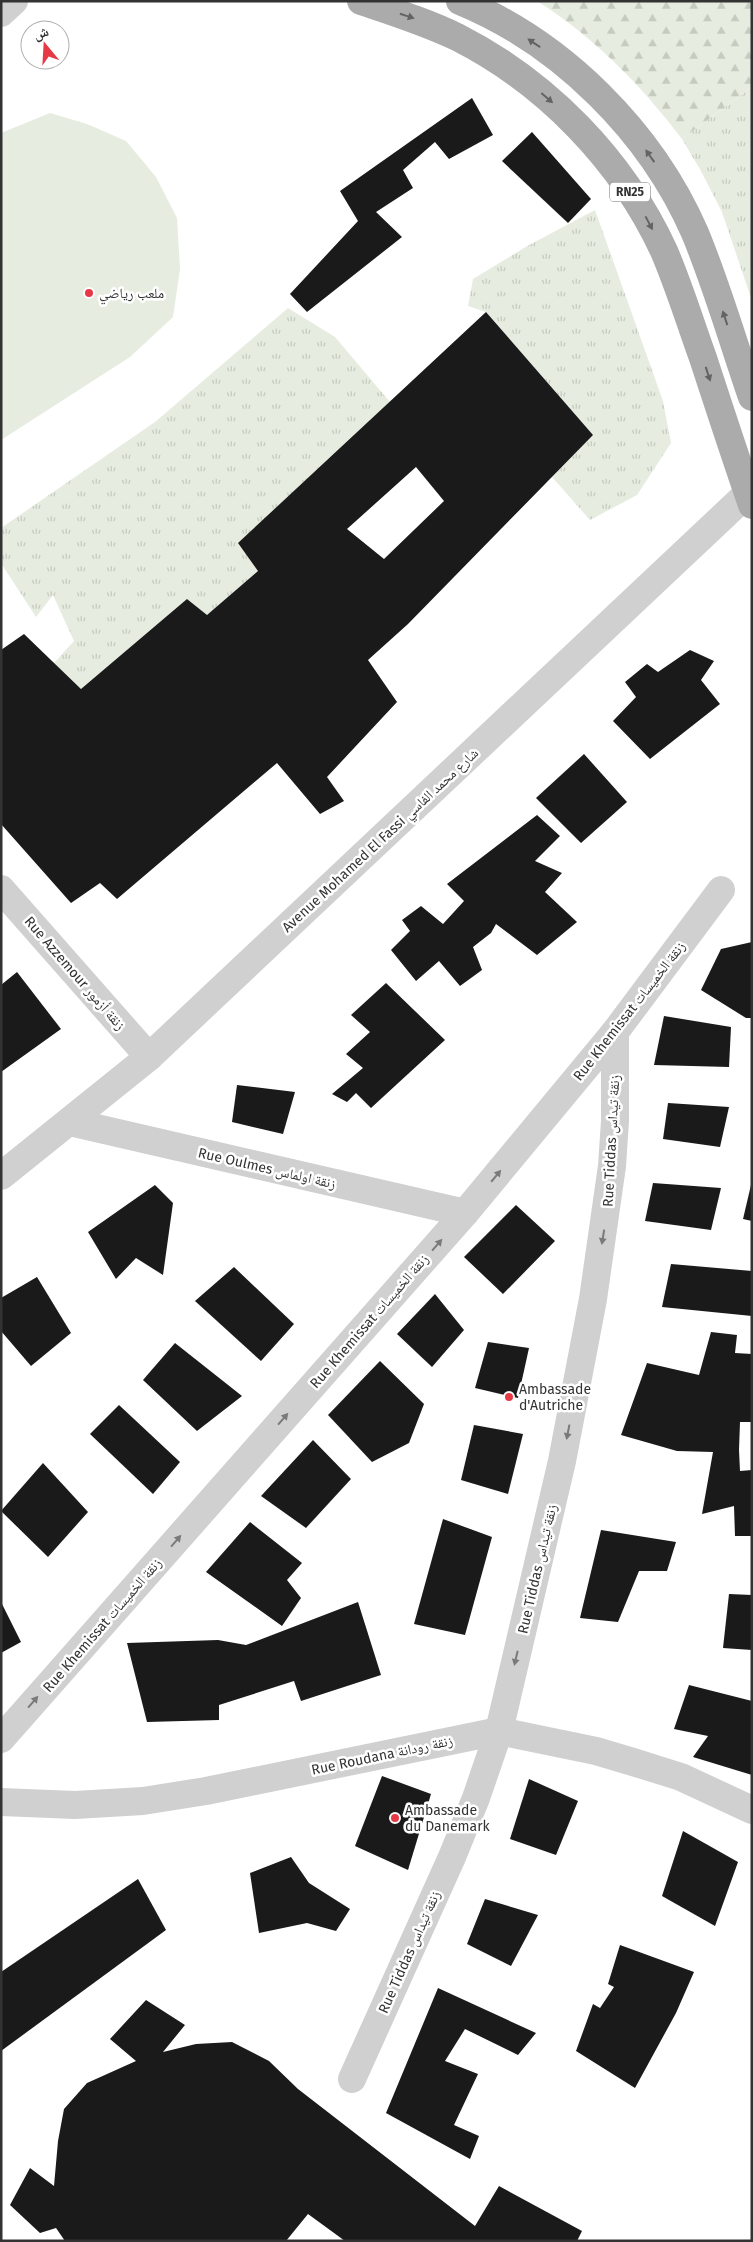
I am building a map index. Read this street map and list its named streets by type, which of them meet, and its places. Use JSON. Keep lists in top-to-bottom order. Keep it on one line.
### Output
{"streets":{"main road":["RN25"],"street":["Avenue Mohamed El Fassi شارع محمد الفاسي","Rue Azzemour زنقة أزمور","Rue Khemissat زنقة الخميسات","Rue Tiddas زنقة تيداس","Rue Oulmes زنقة اولماس","Rue Roudana زنقة رودانة"]},"crossings":[["RN25","Avenue Mohamed El Fassi شارع محمد الفاسي"],["Avenue Mohamed El Fassi شارع محمد الفاسي","Rue Azzemour زنقة أزمور"],["Avenue Mohamed El Fassi شارع محمد الفاسي","Rue Oulmes زنقة اولماس"],["Rue Khemissat زنقة الخميسات","Rue Tiddas زنقة تيداس"],["Rue Khemissat زنقة الخميسات","Rue Oulmes زنقة اولماس"],["Rue Tiddas زنقة تيداس","Rue Roudana زنقة رودانة"]],"one_way":["Rue Khemissat زنقة الخميسات","Rue Tiddas زنقة تيداس"],"places":["ملعب رياضي","Ambassade d'Autriche","Ambassade du Danemark"],"north":"top"}
